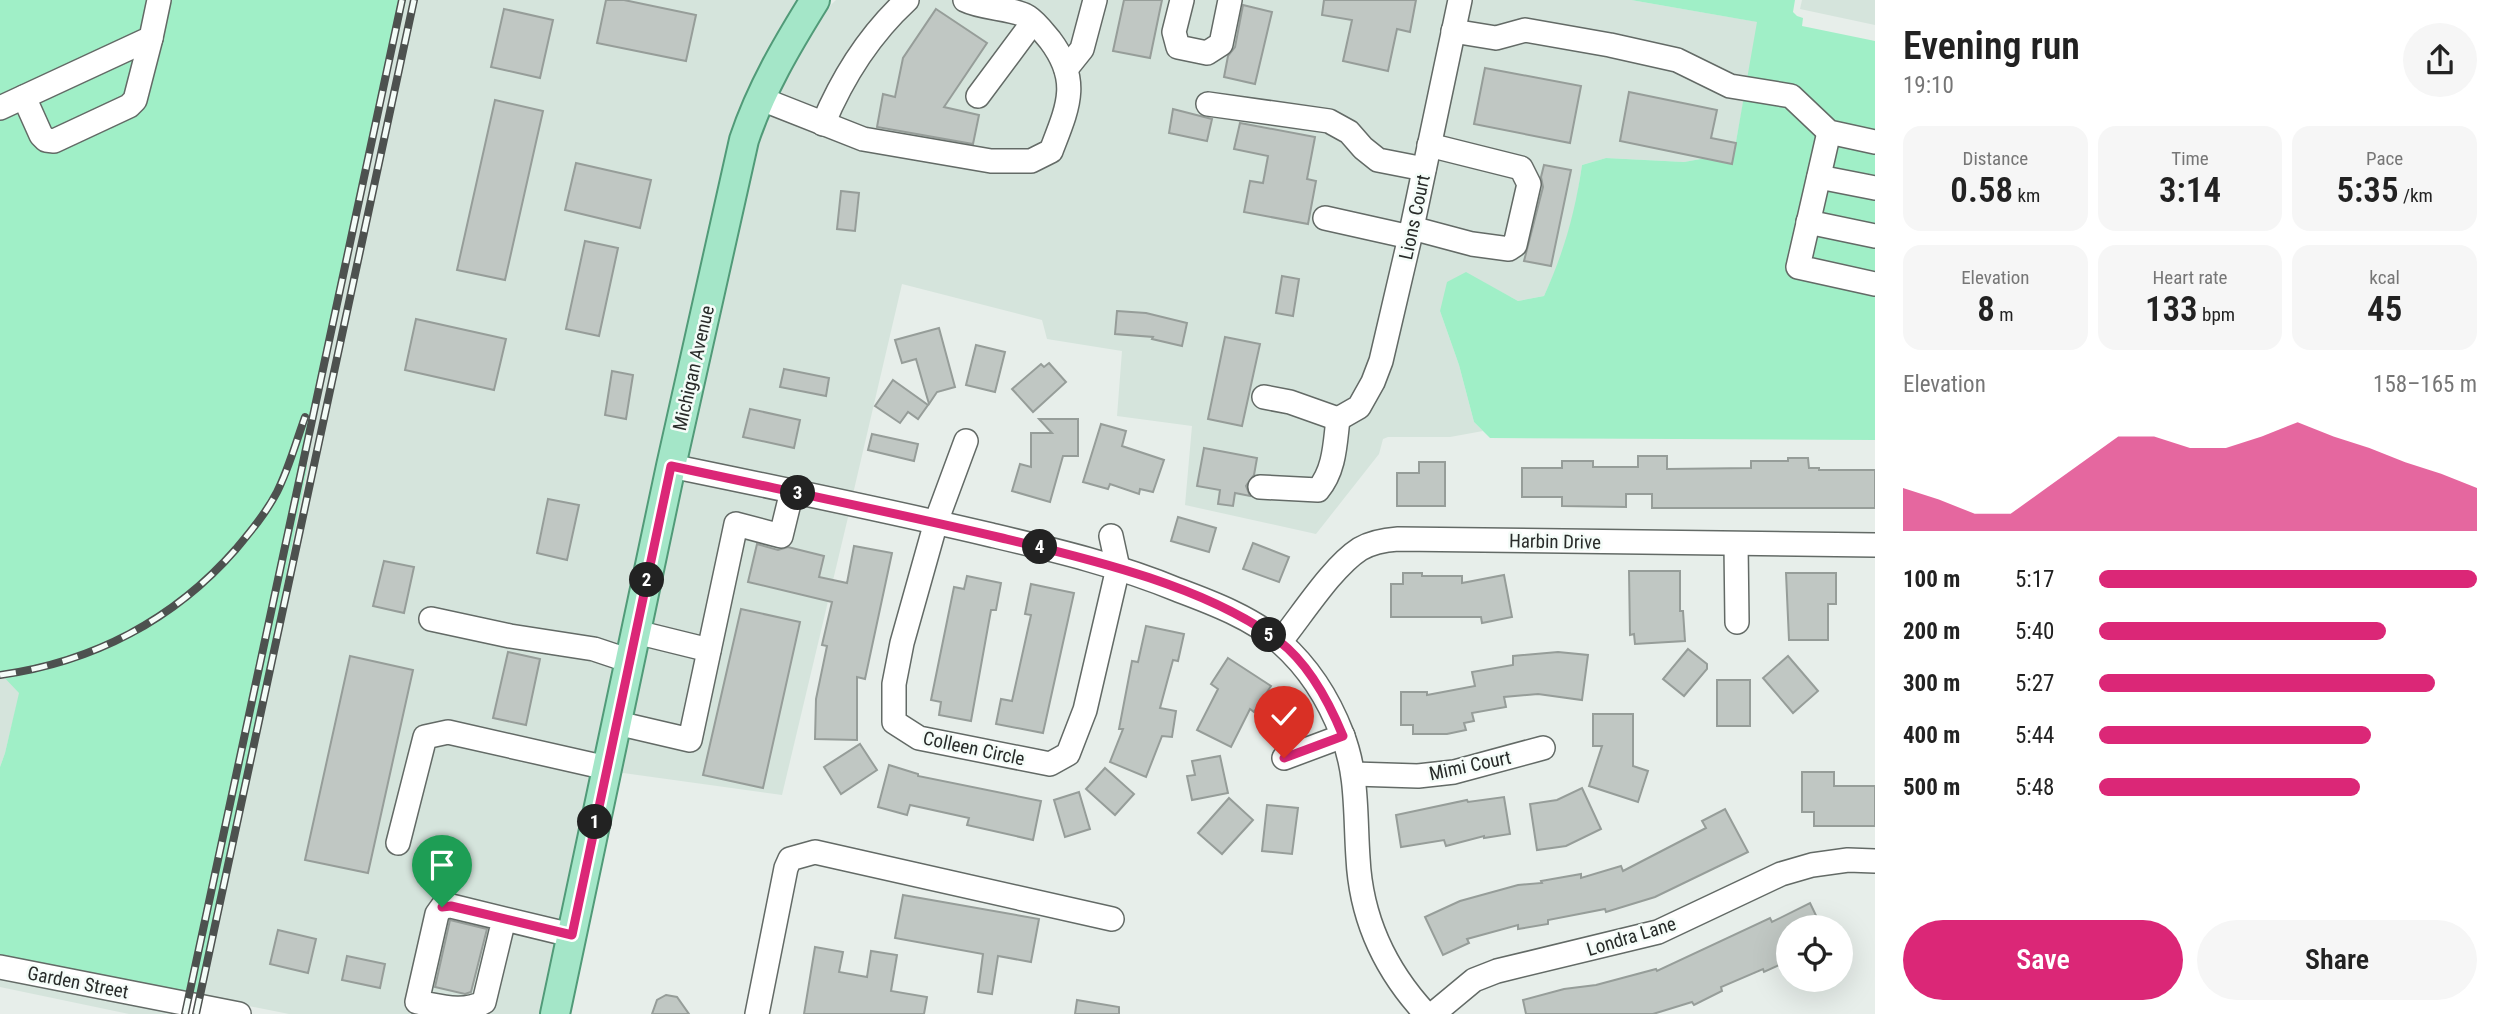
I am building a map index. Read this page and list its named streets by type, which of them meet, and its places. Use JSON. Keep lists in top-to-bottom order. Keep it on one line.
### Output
{"streets":{"main road":["Michigan Avenue"],"street":["Lions Court","Harbin Drive","Colleen Circle","Mimi Court","Londra Lane","Garden Street"]},"page":{"heading":["Evening run","19:10"],"stats":[["Distance","0.58 km"],["Time","3:14"],["Pace","5:35 /km"],["Elevation","8 m"],["Heart rate","133 bpm"],["kcal","45"]],"chart":["Elevation","158–165 m"],"pins":["3","4","2","5","1"],"list":[{"name":"100 m","note":"5:17"},{"name":"200 m","note":"5:40"},{"name":"300 m","note":"5:27"},{"name":"400 m","note":"5:44"},{"name":"500 m","note":"5:48"}],"buttons":["Save","Share"]}}
